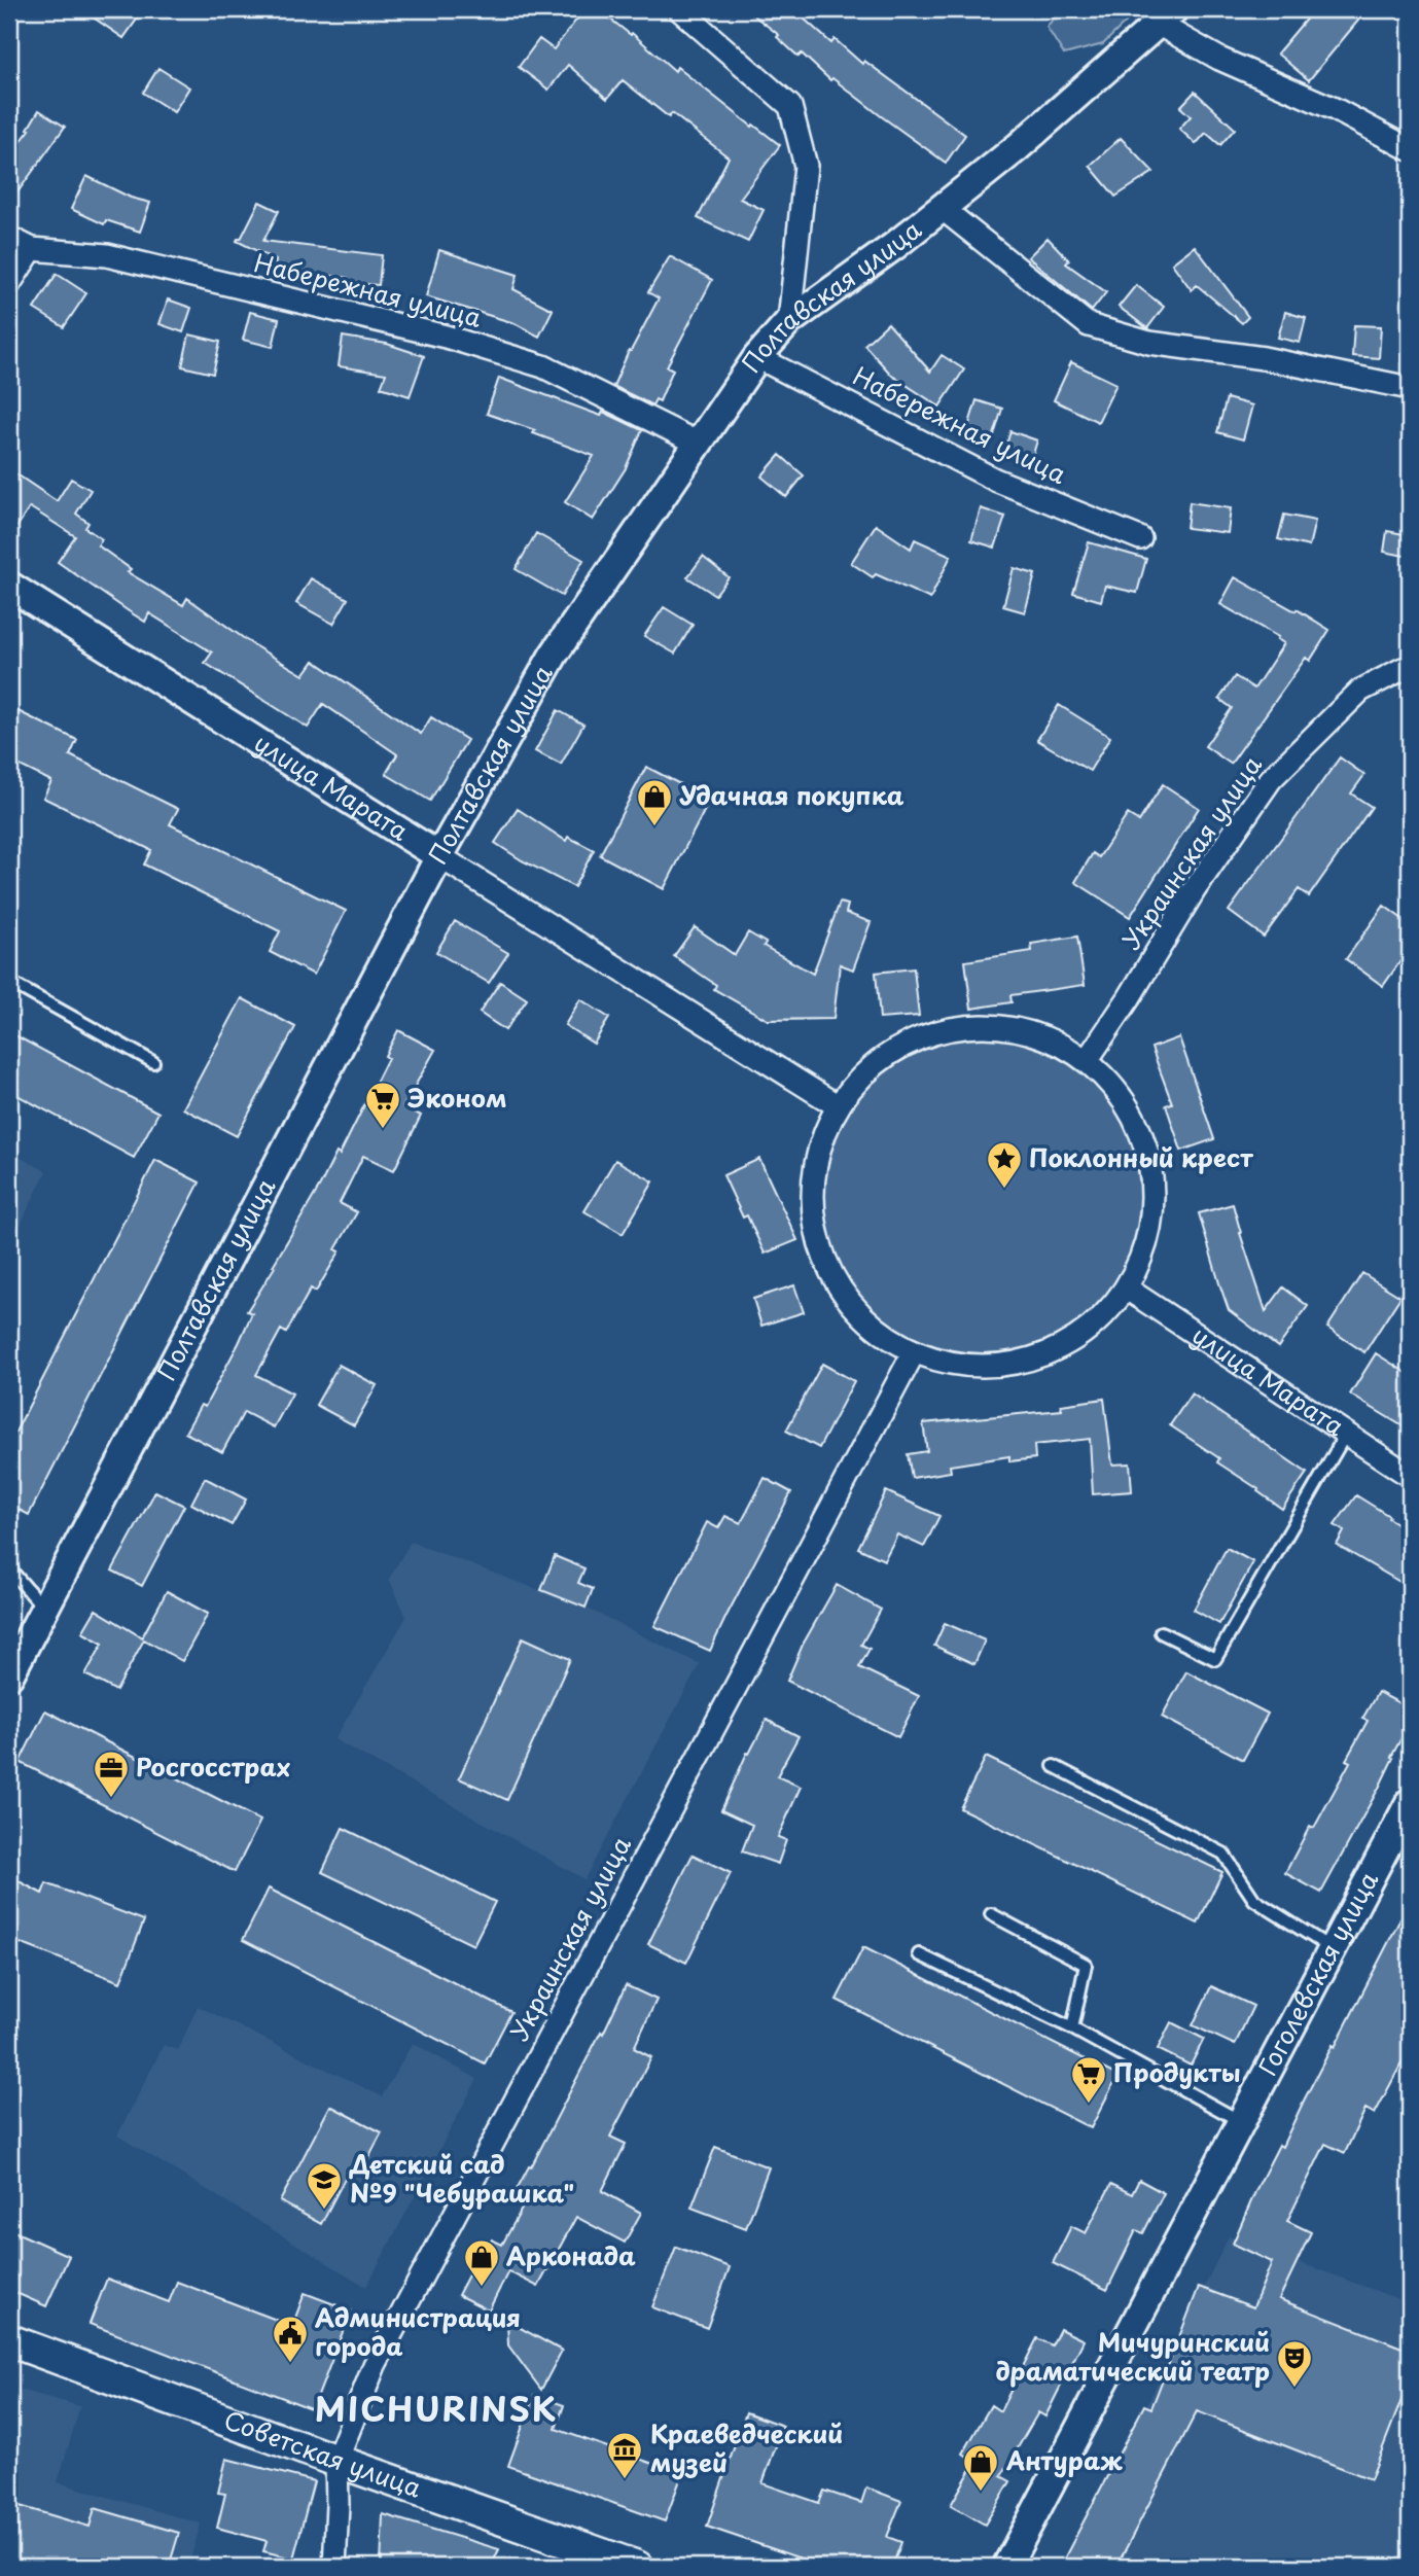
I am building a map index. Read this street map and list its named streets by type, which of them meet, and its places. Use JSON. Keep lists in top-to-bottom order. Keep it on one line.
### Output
{"streets":{"main road":["Советская улица"],"street":["Набережная улица","Полтавская улица","улица Марата","Украинская улица","Гоголевская улица"]},"crossings":[["Набережная улица","Полтавская улица"],["Полтавская улица","улица Марата"],["Украинская улица","Советская улица"]],"districts":["MICHURINSK"],"places":{"shop":["Удачная покупка","Арконада","Антураж"],"supermarket":["Эконом","Продукты"],"place":["Поклонный крест"],"office":["Росгосстрах"],"school or university":["Детский сад №9 \"Чебурашка\""],"public building":["Администрация города"],"theatre":["Мичуринский драматический театр"],"museum":["Краеведческий музей"]}}
